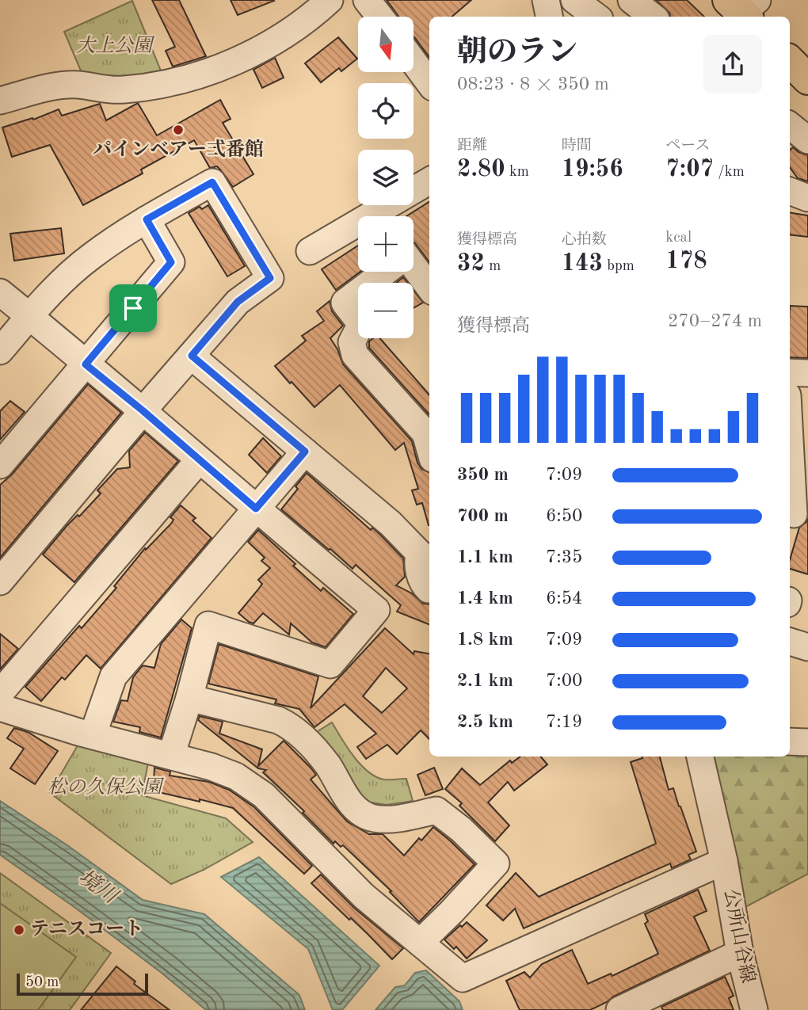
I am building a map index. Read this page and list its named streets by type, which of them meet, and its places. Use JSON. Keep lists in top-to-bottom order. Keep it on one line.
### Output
{"streets":{"street":["公所山谷線"]},"water":["境川"],"parks":["大上公園","松の久保公園"],"places":["パインベアー弍番館","テニスコート"],"scale_bar":"50 m","north":"bottom","page":{"map_buttons":["+","−"],"heading":["朝のラン","08:23 · 8 × 350 m"],"stats":[["距離","2.80 km"],["時間","19:56"],["ペース","7:07 /km"],["獲得標高","32 m"],["心拍数","143 bpm"],["kcal","178"]],"chart":["獲得標高","270–274 m"],"list":[{"name":"350 m","note":"7:09"},{"name":"700 m","note":"6:50"},{"name":"1.1 km","note":"7:35"},{"name":"1.4 km","note":"6:54"},{"name":"1.8 km","note":"7:09"},{"name":"2.1 km","note":"7:00"},{"name":"2.5 km","note":"7:19"}],"scale":"50 m"}}
